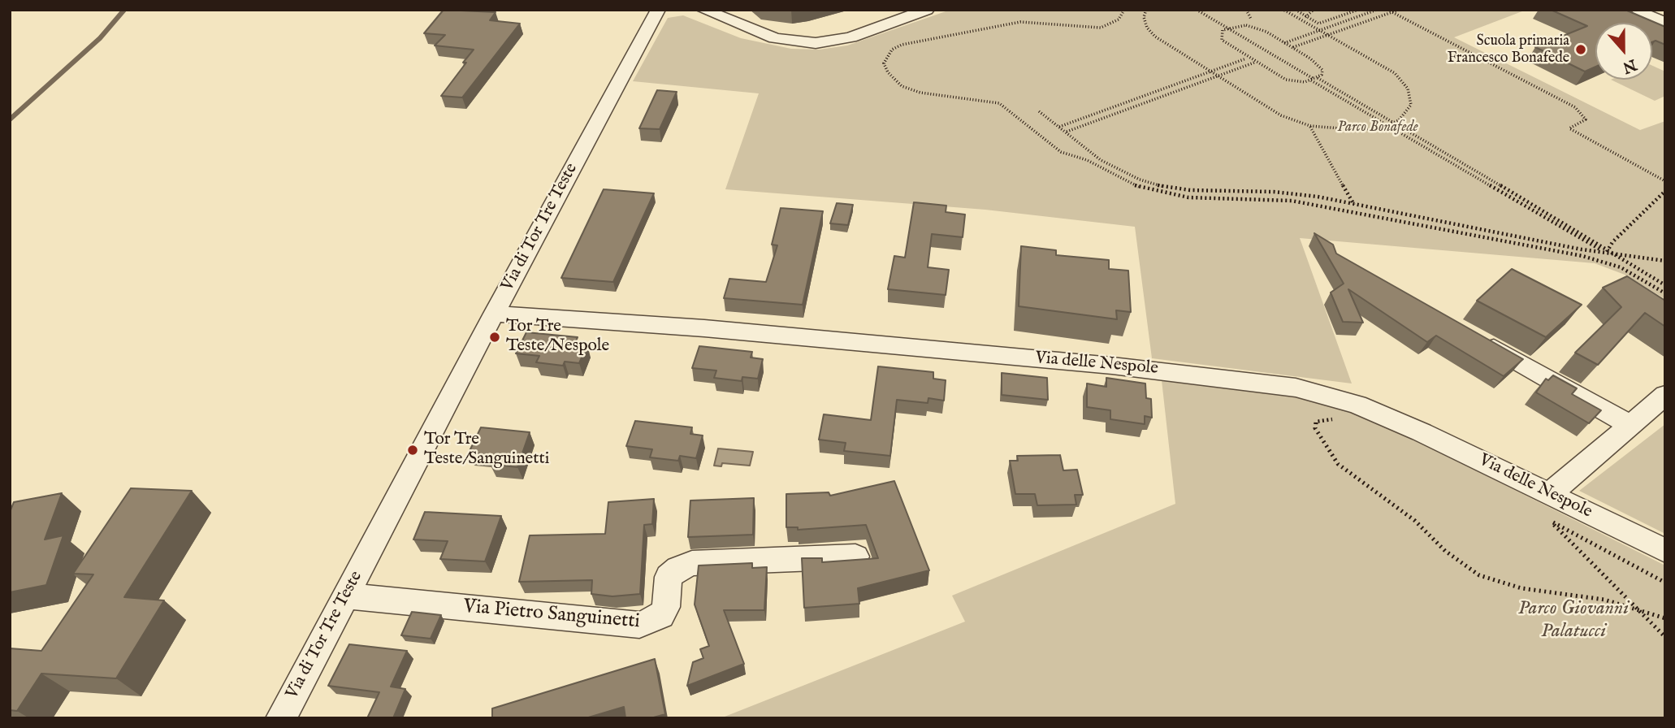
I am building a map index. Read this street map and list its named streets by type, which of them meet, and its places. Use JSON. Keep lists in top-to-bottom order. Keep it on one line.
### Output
{"streets":{"street":["Via di Tor Tre Teste","Via delle Nespole","Via Pietro Sanguinetti"]},"crossings":[["Via di Tor Tre Teste","Via delle Nespole"],["Via di Tor Tre Teste","Via Pietro Sanguinetti"]],"parks":["Parco Bonafede","Parco Giovanni Palatucci"],"places":["Scuola primaria Francesco Bonafede","Tor Tre Teste/Nespole","Tor Tre Teste/Sanguinetti"],"north":"bottom"}
